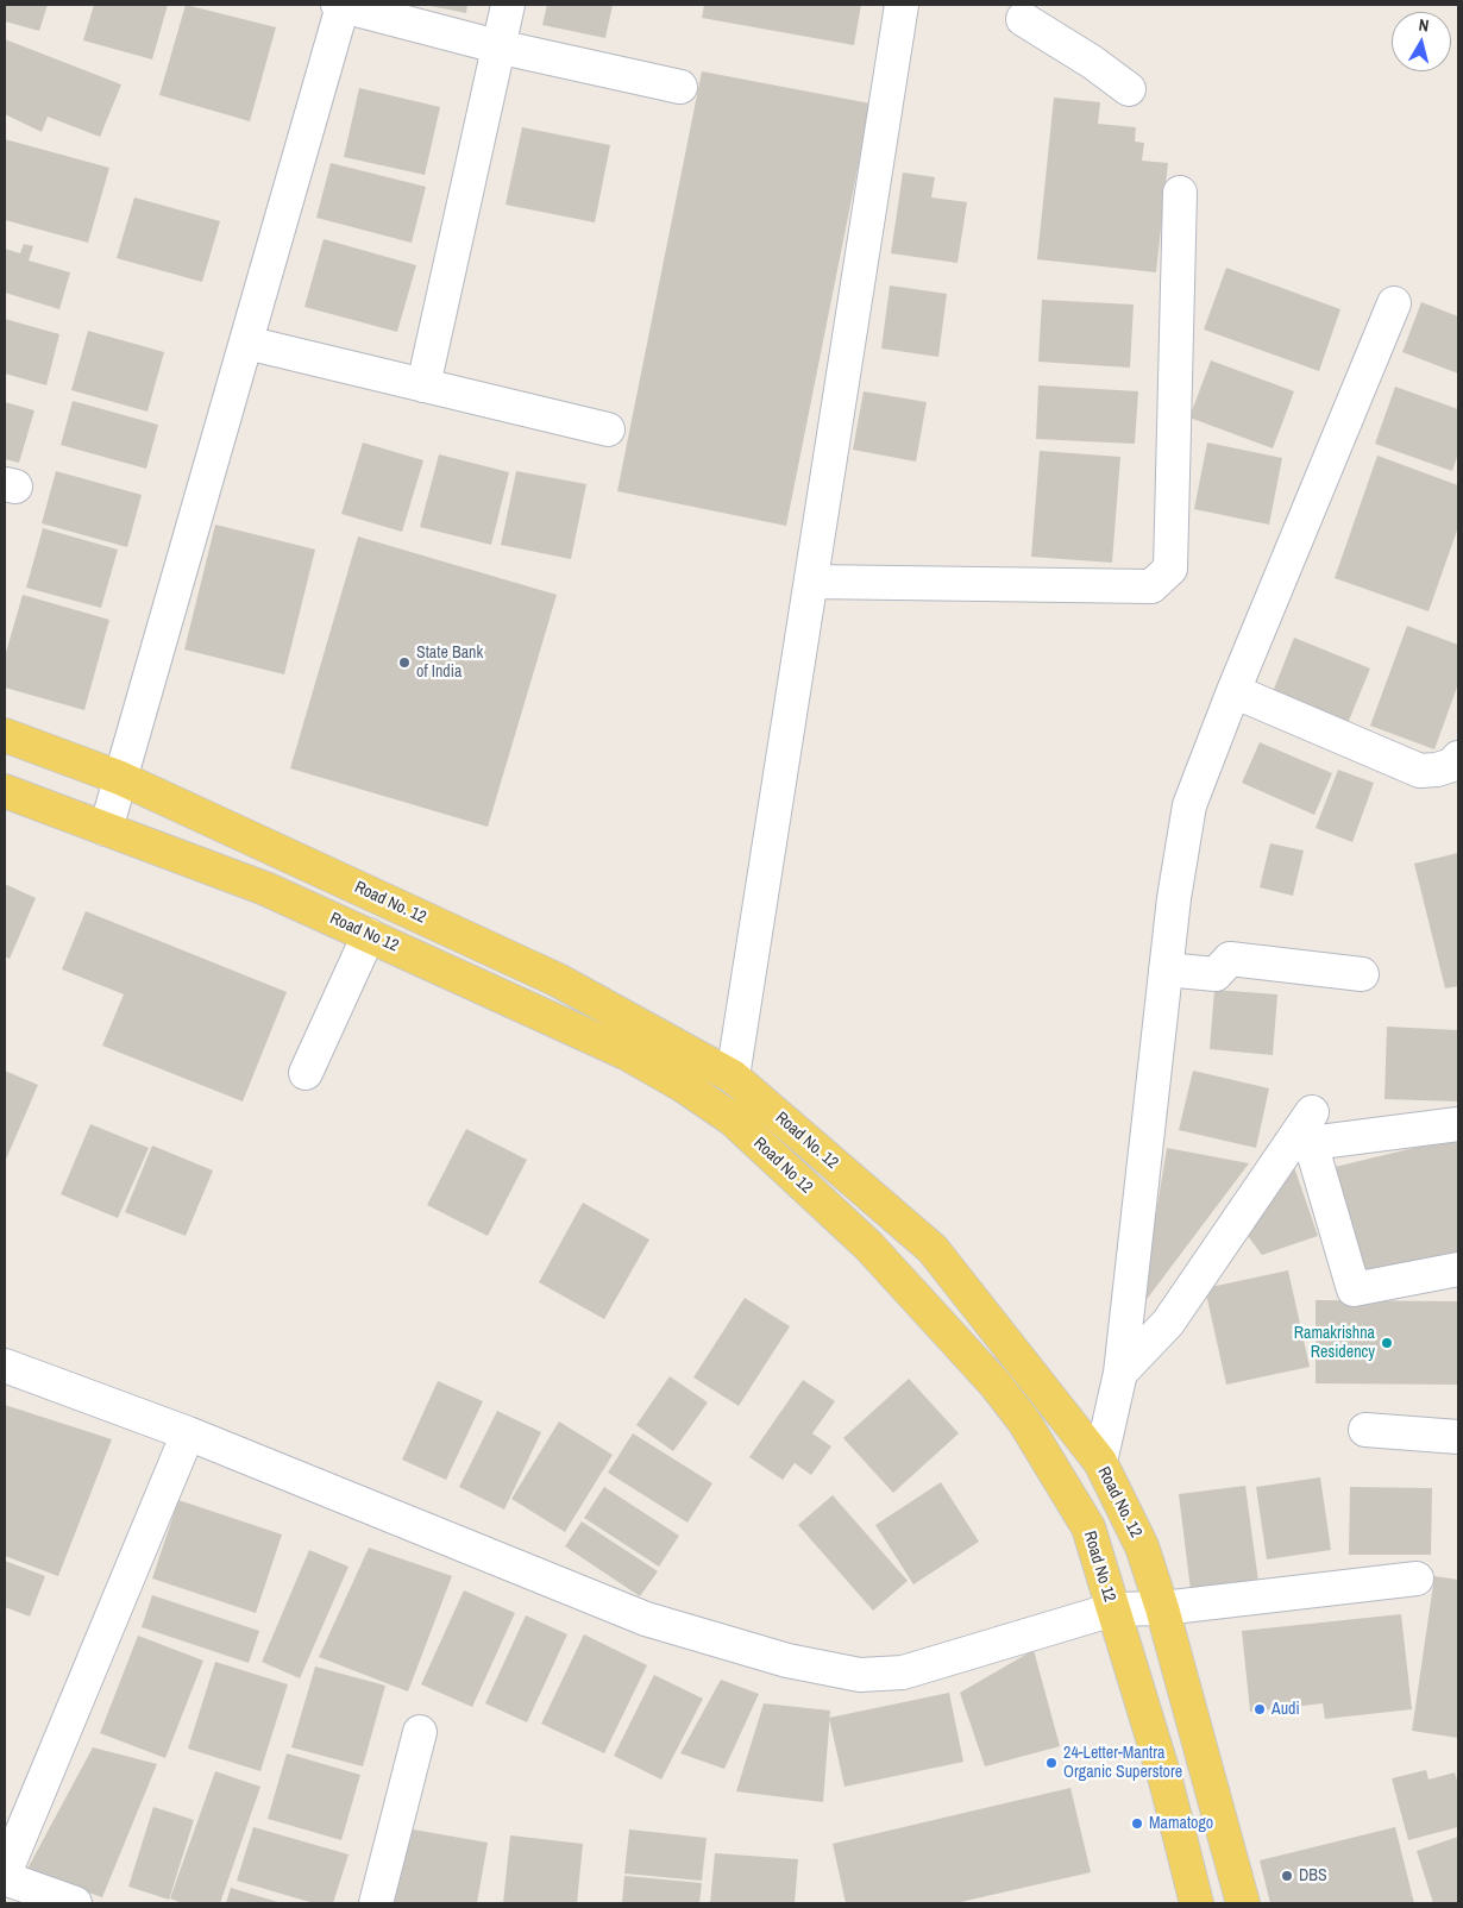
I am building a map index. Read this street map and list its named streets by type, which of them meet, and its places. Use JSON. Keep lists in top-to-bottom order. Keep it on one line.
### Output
{"streets":{"main road":["Road No. 12","Road No 12"]},"places":["State Bank of India","Ramakrishna Residency","Audi","24-Letter-Mantra Organic Superstore","Mamatogo","DBS"],"north":"top"}
